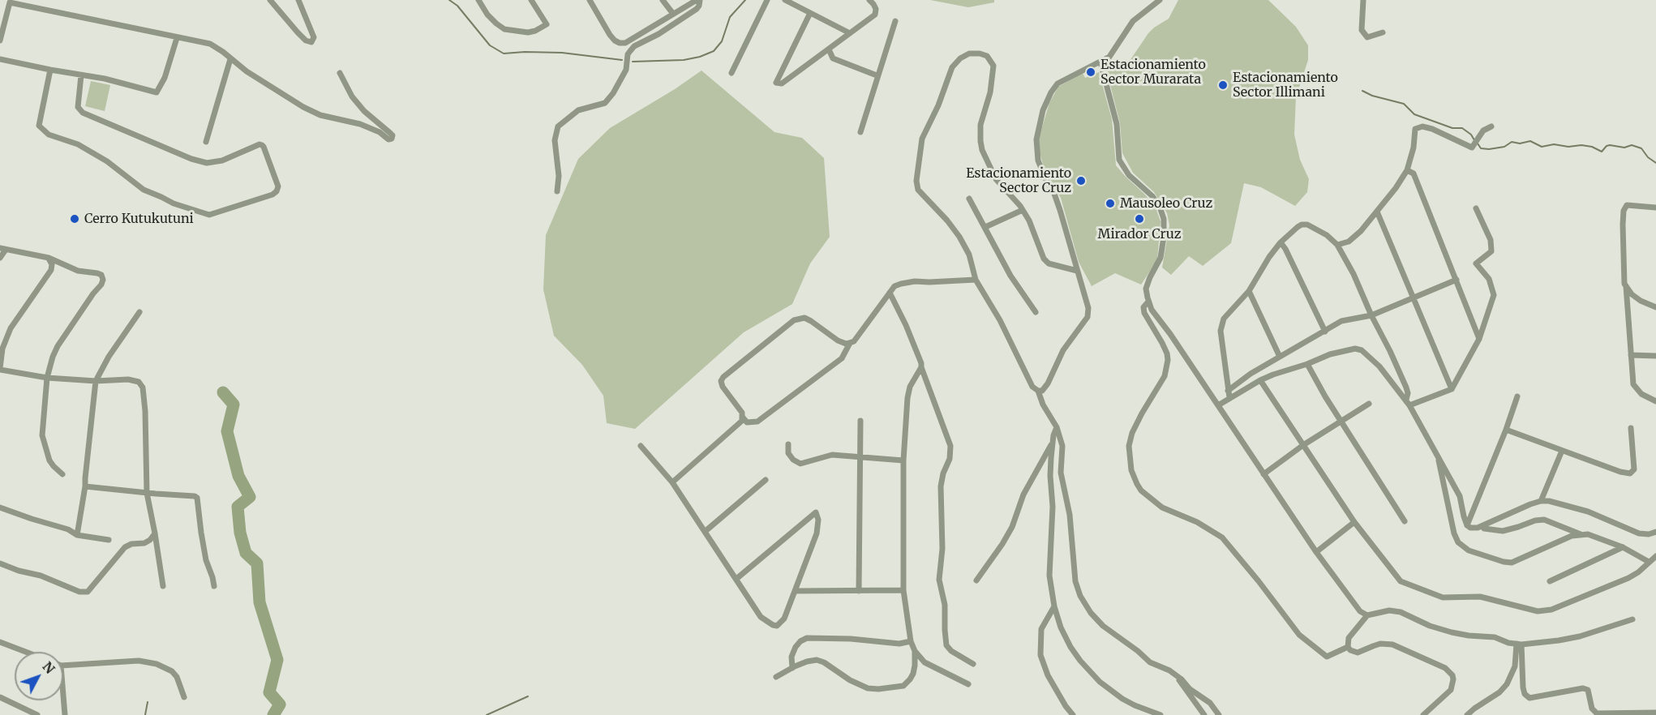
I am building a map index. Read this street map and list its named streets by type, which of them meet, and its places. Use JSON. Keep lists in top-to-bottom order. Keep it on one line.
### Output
{"places":["Estacionamiento Sector Murarata","Estacionamiento Sector Illimani","Estacionamiento Sector Cruz","Mausoleo Cruz","Cerro Kutukutuni","Mirador Cruz"],"north":"top right"}
